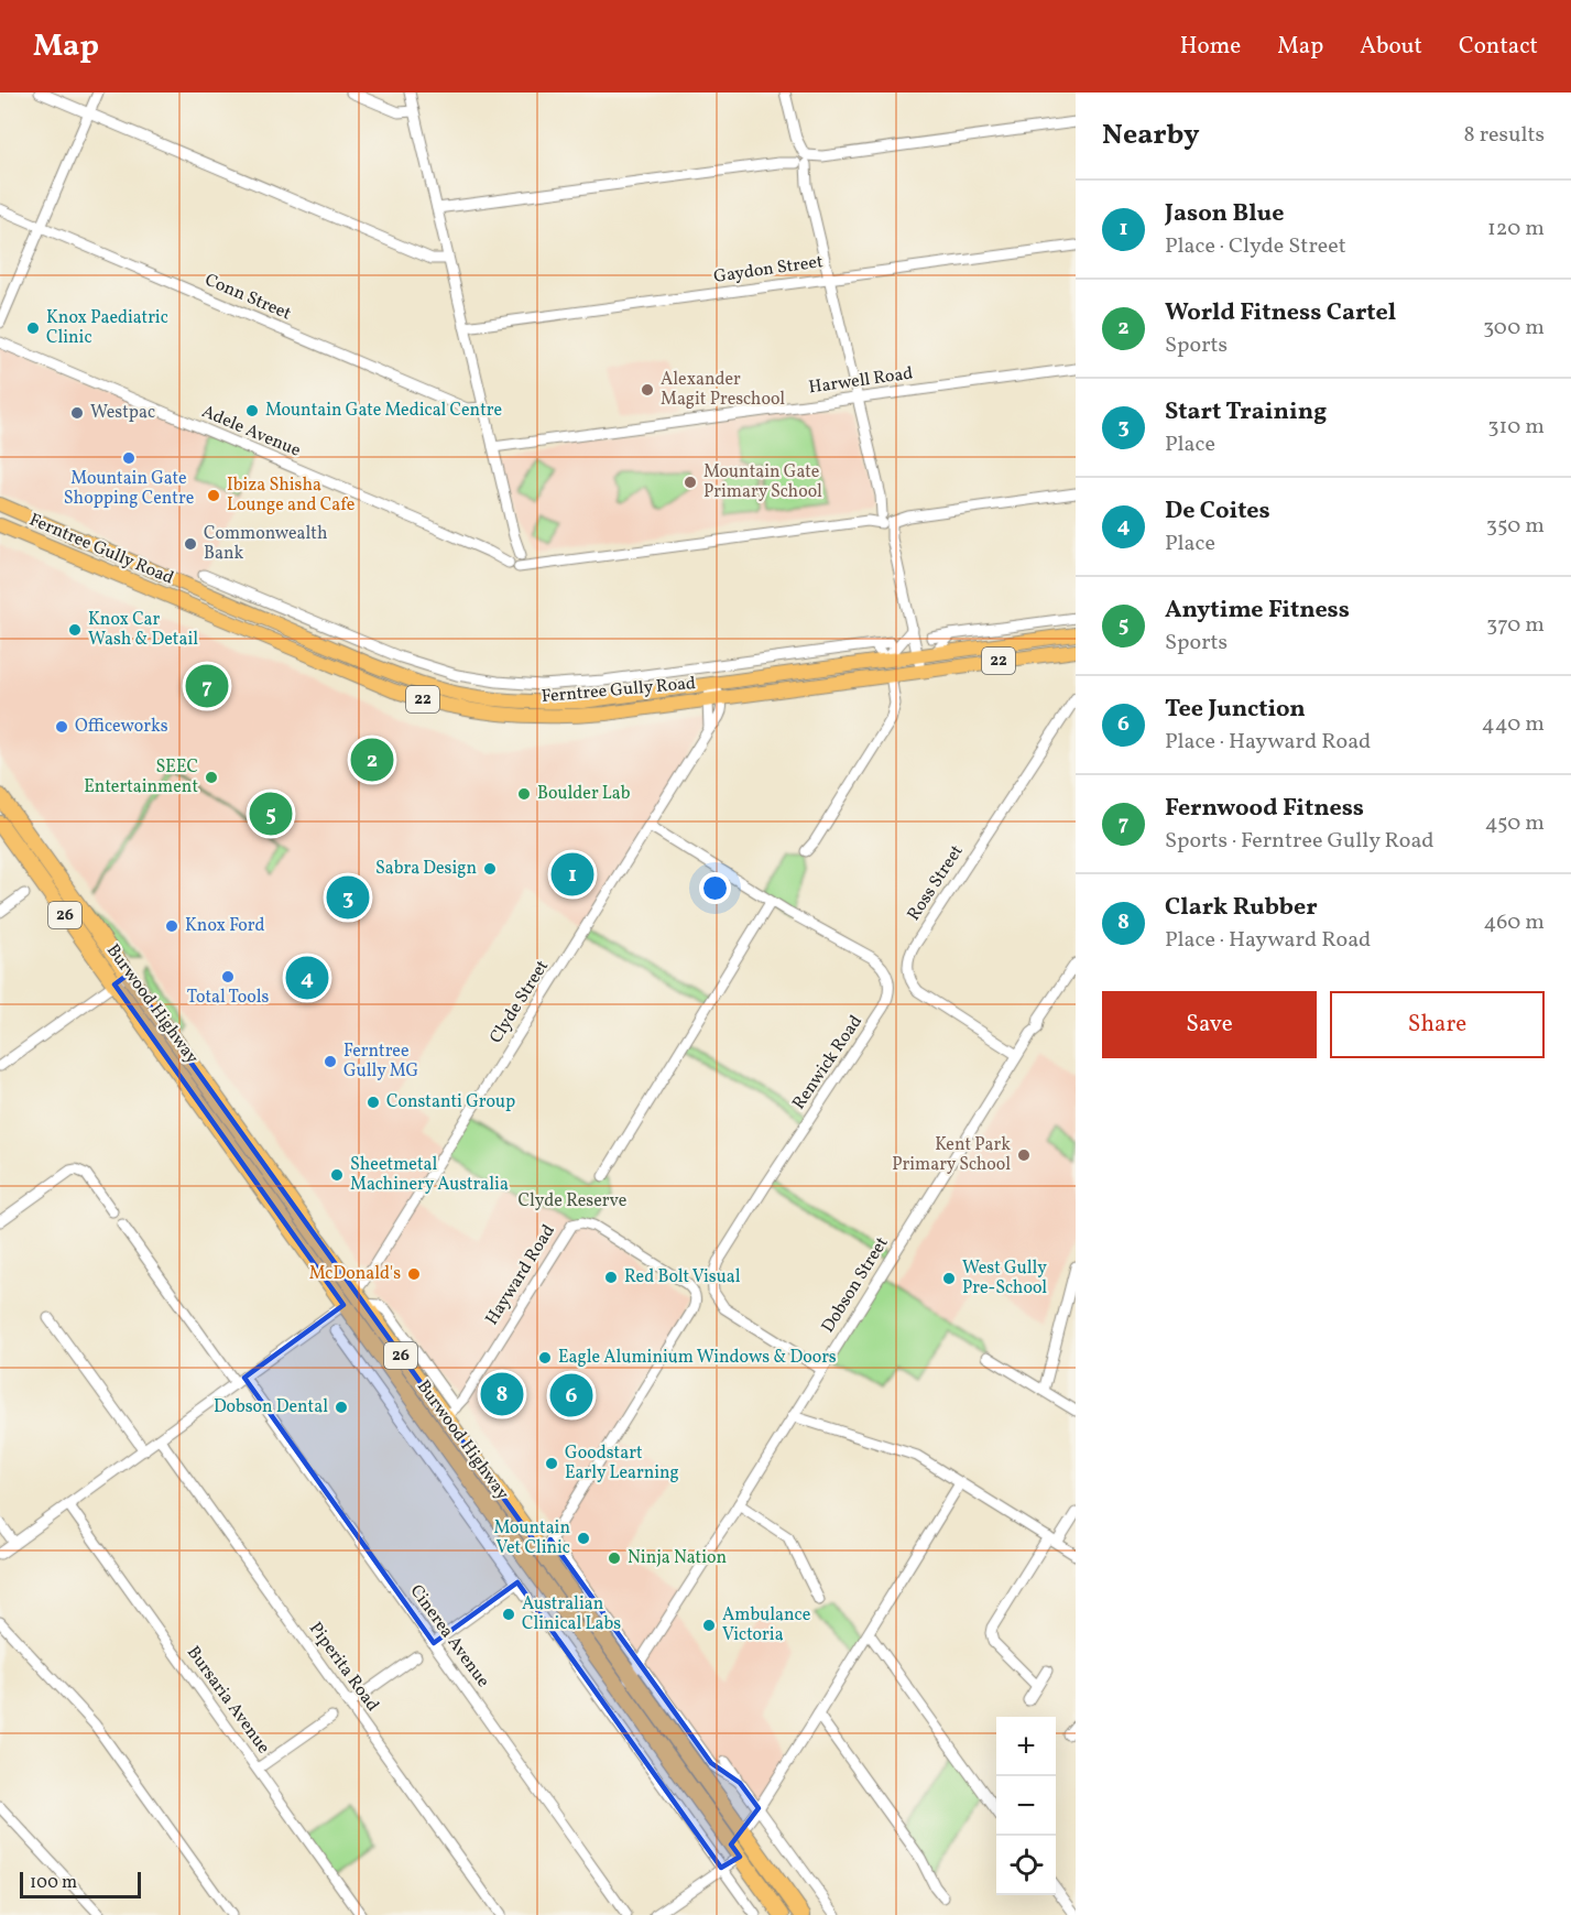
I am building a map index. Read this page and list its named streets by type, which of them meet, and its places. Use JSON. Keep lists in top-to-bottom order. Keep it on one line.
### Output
{"streets":{"highway":["26","Burwood Highway"],"main road":["Ferntree Gully Road","22"],"street":["Gaydon Street","Conn Street","Harwell Road","Adele Avenue","Ross Street","Clyde Street","Renwick Road","Hayward Road","Dobson Street","Cinerea Avenue","Piperita Road","Bursaria Avenue"]},"crossings":[["Ferntree Gully Road","Clyde Street"],["Ross Street","Dobson Street"],["Clyde Street","Burwood Highway"],["Clyde Street","Renwick Road"],["Burwood Highway","Hayward Road"],["Burwood Highway","Dobson Street"],["Renwick Road","Dobson Street"]],"parks":["Clyde Reserve"],"places":["Knox Paediatric Clinic","Alexander Magit Preschool","Mountain Gate Medical Centre","Westpac","Mountain Gate Shopping Centre","Mountain Gate Primary School","Ibiza Shisha Lounge and Cafe","Commonwealth Bank","Knox Car Wash & Detail","Officeworks","SEEC Entertainment","Boulder Lab","Sabra Design","Knox Ford","Total Tools","Ferntree Gully MG","Constanti Group","Kent Park Primary School","Sheetmetal Machinery Australia","McDonald's","Red Bolt Visual","West Gully Pre-School","Eagle Aluminium Windows & Doors","Dobson Dental","Goodstart Early Learning","Mountain Vet Clinic","Ninja Nation","Australian Clinical Labs","Ambulance Victoria"],"scale_bar":"100 m","page":{"header":"Map","nav":["Home","Map","About","Contact"],"heading":["Nearby","8 results"],"list":[{"mark":"1","name":"Jason Blue","note":"Place · Clyde Street","value":"120 m"},{"mark":"2","name":"World Fitness Cartel","note":"Sports","value":"300 m"},{"mark":"3","name":"Start Training","note":"Place","value":"310 m"},{"mark":"4","name":"De Coites","note":"Place","value":"350 m"},{"mark":"5","name":"Anytime Fitness","note":"Sports","value":"370 m"},{"mark":"6","name":"Tee Junction","note":"Place · Hayward Road","value":"440 m"},{"mark":"7","name":"Fernwood Fitness","note":"Sports · Ferntree Gully Road","value":"450 m"},{"mark":"8","name":"Clark Rubber","note":"Place · Hayward Road","value":"460 m"}],"pins":["7","2","5","1","3","4","8","6"],"buttons":["Save","Share"],"map_buttons":["+","−"],"scale":"100 m"}}
